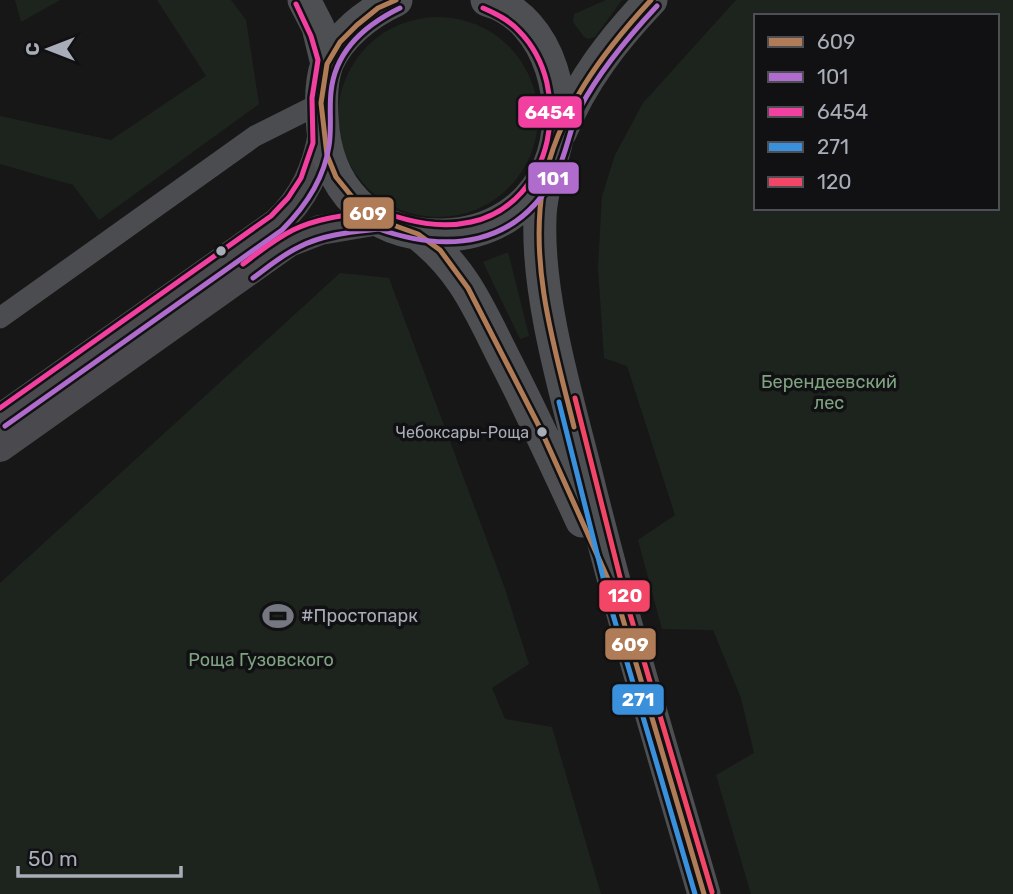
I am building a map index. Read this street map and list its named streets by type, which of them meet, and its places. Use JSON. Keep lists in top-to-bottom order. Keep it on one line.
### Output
{"parks":["Берендеевский лес","Роща Гузовского"],"places":{"other":["Чебоксары-Роща"],"sports":["#Простопарк"]},"lines":["transit line 609","transit line 6454","transit line 101","transit line 120","transit line 271"],"legend":["609","101","6454","271","120"],"scale_bar":"50 m","north":"left"}
